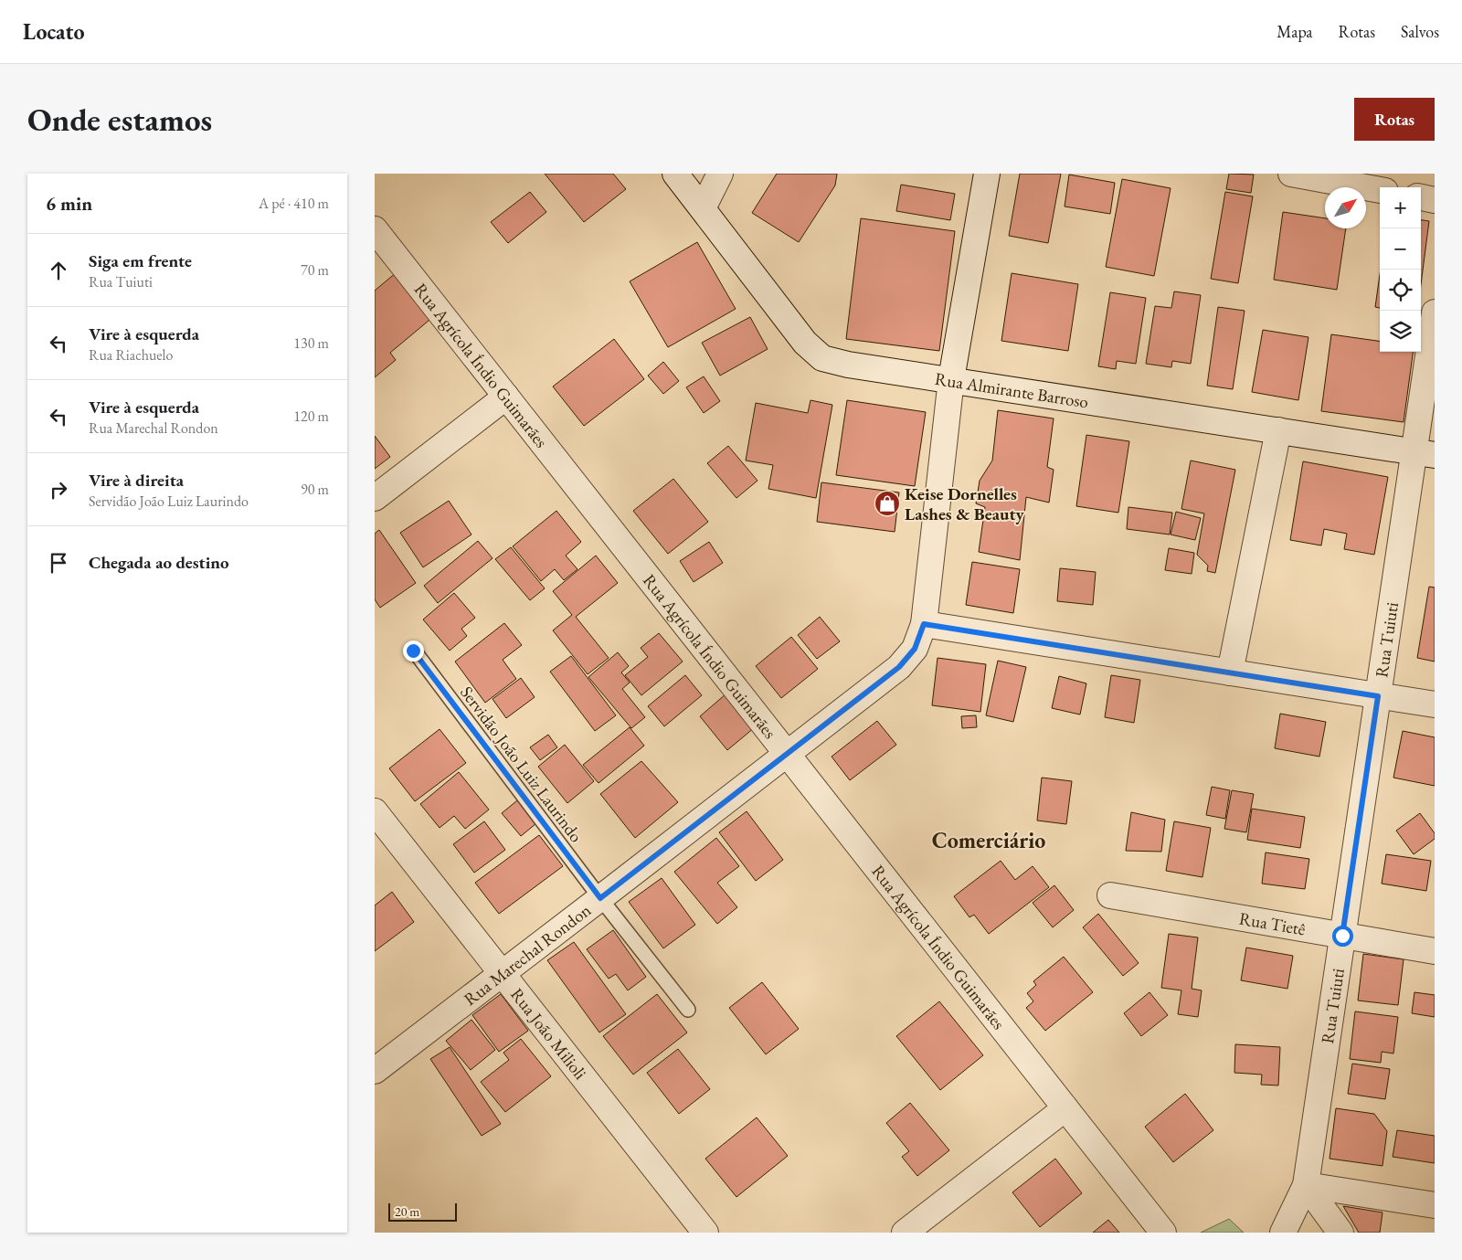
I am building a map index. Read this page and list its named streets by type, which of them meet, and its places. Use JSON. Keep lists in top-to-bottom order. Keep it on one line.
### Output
{"streets":{"street":["Rua Agrícola Índio Guimarães","Rua Almirante Barroso","Rua Tuiuti","Rua Tietê","Rua Marechal Rondon","Rua João Milioli"],"lane":["Servidão João Luiz Laurindo"]},"crossings":[["Rua Agrícola Índio Guimarães","Rua Marechal Rondon"],["Rua Almirante Barroso","Rua Tuiuti"],["Rua Almirante Barroso","Rua Marechal Rondon"],["Rua Tuiuti","Rua Tietê"],["Servidão João Luiz Laurindo","Rua Marechal Rondon"],["Rua Marechal Rondon","Rua João Milioli"]],"districts":["Comerciário"],"places":{"shop":["Keise Dornelles Lashes & Beauty"]},"scale_bar":"20 m","north":"top right","page":{"header":"Locato","nav":["Mapa","Rotas","Salvos"],"buttons":"Rotas","title":"Onde estamos","heading":["6 min","A pé · 410 m"],"map_buttons":["+","−"],"list":[["Siga em frente","Rua Tuiuti","70 m"],["Vire à esquerda","Rua Riachuelo","130 m"],["Vire à esquerda","Rua Marechal Rondon","120 m"],["Vire à direita","Servidão João Luiz Laurindo","90 m"],"Chegada ao destino"],"scale":"20 m"}}
